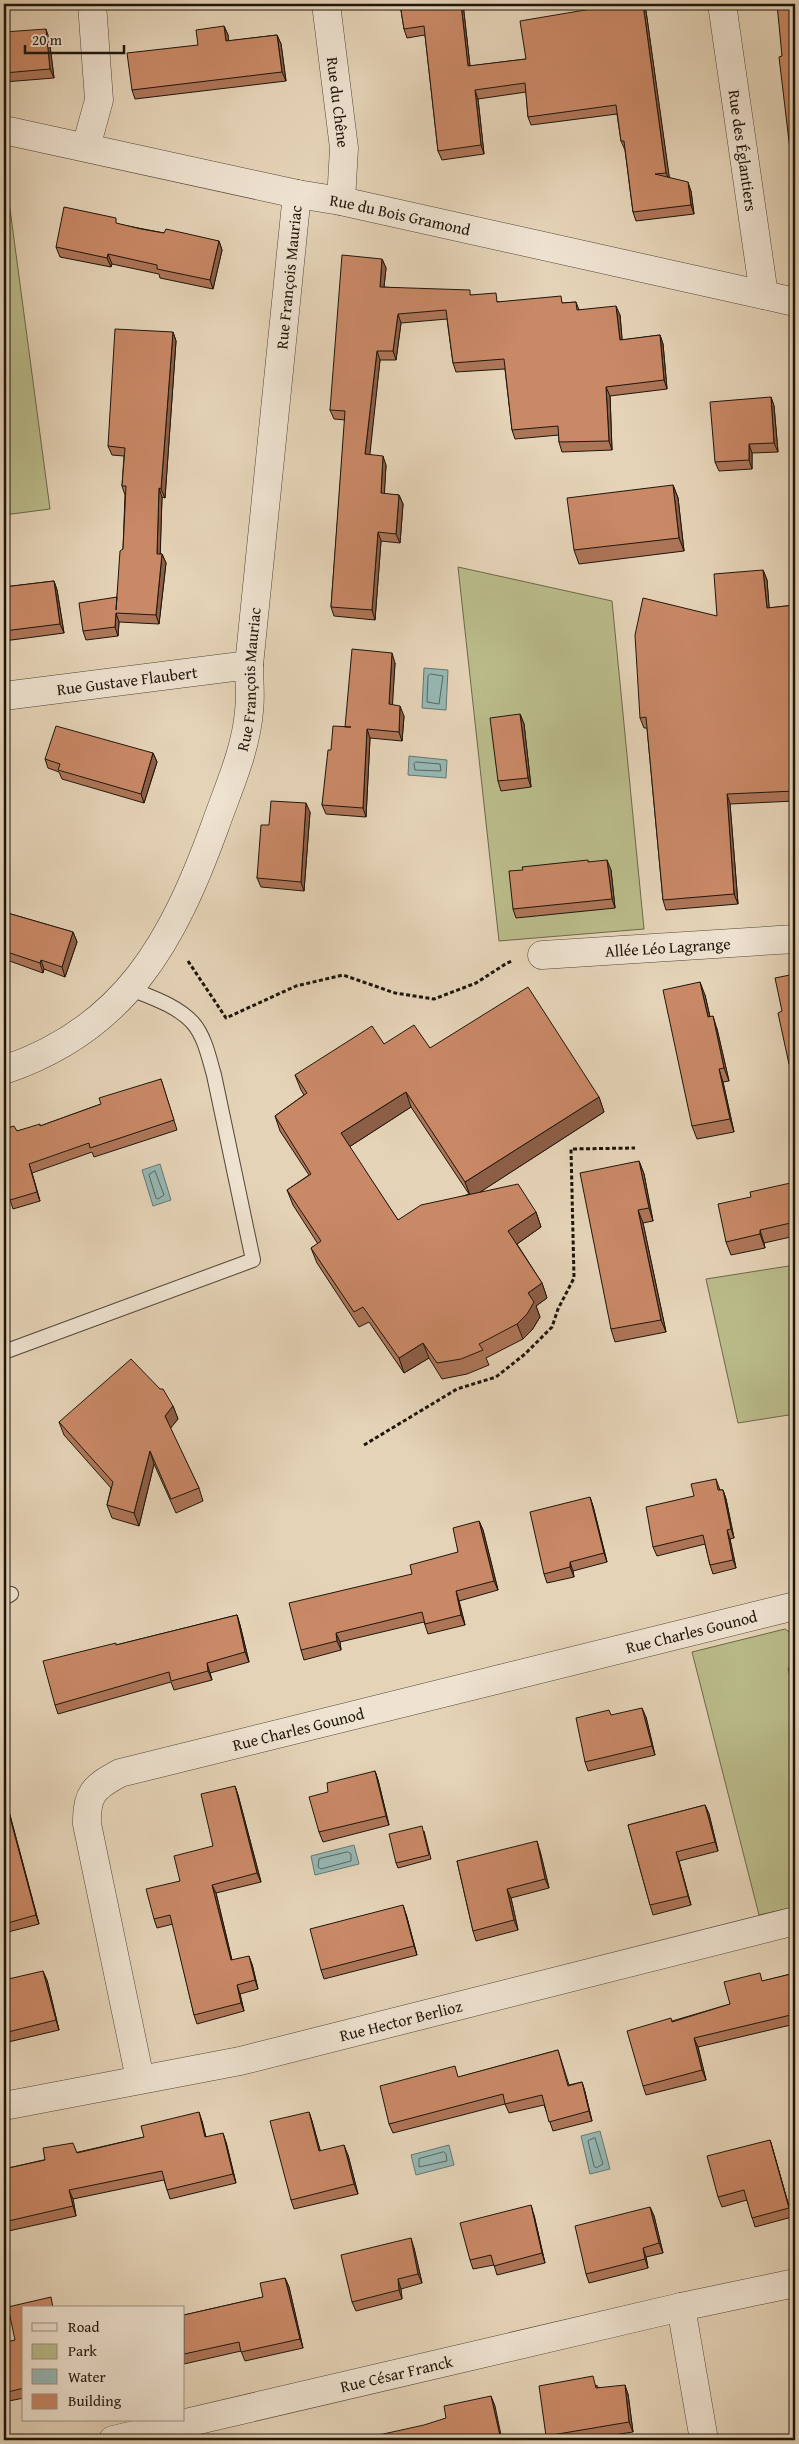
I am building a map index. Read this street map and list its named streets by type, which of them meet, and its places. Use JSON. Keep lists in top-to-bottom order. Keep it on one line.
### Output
{"streets":{"street":["Rue du Chêne","Rue des Églantiers","Rue du Bois Gramond","Rue François Mauriac","Rue Gustave Flaubert","Allée Léo Lagrange","Rue Charles Gounod","Rue Hector Berlioz","Rue César Franck"]},"crossings":[["Rue du Chêne","Rue du Bois Gramond"],["Rue des Églantiers","Rue du Bois Gramond"],["Rue du Bois Gramond","Rue François Mauriac"],["Rue François Mauriac","Rue Gustave Flaubert"],["Rue Charles Gounod","Rue Hector Berlioz"]],"legend":["Road","Park","Water","Building"],"scale_bar":"20 m"}
